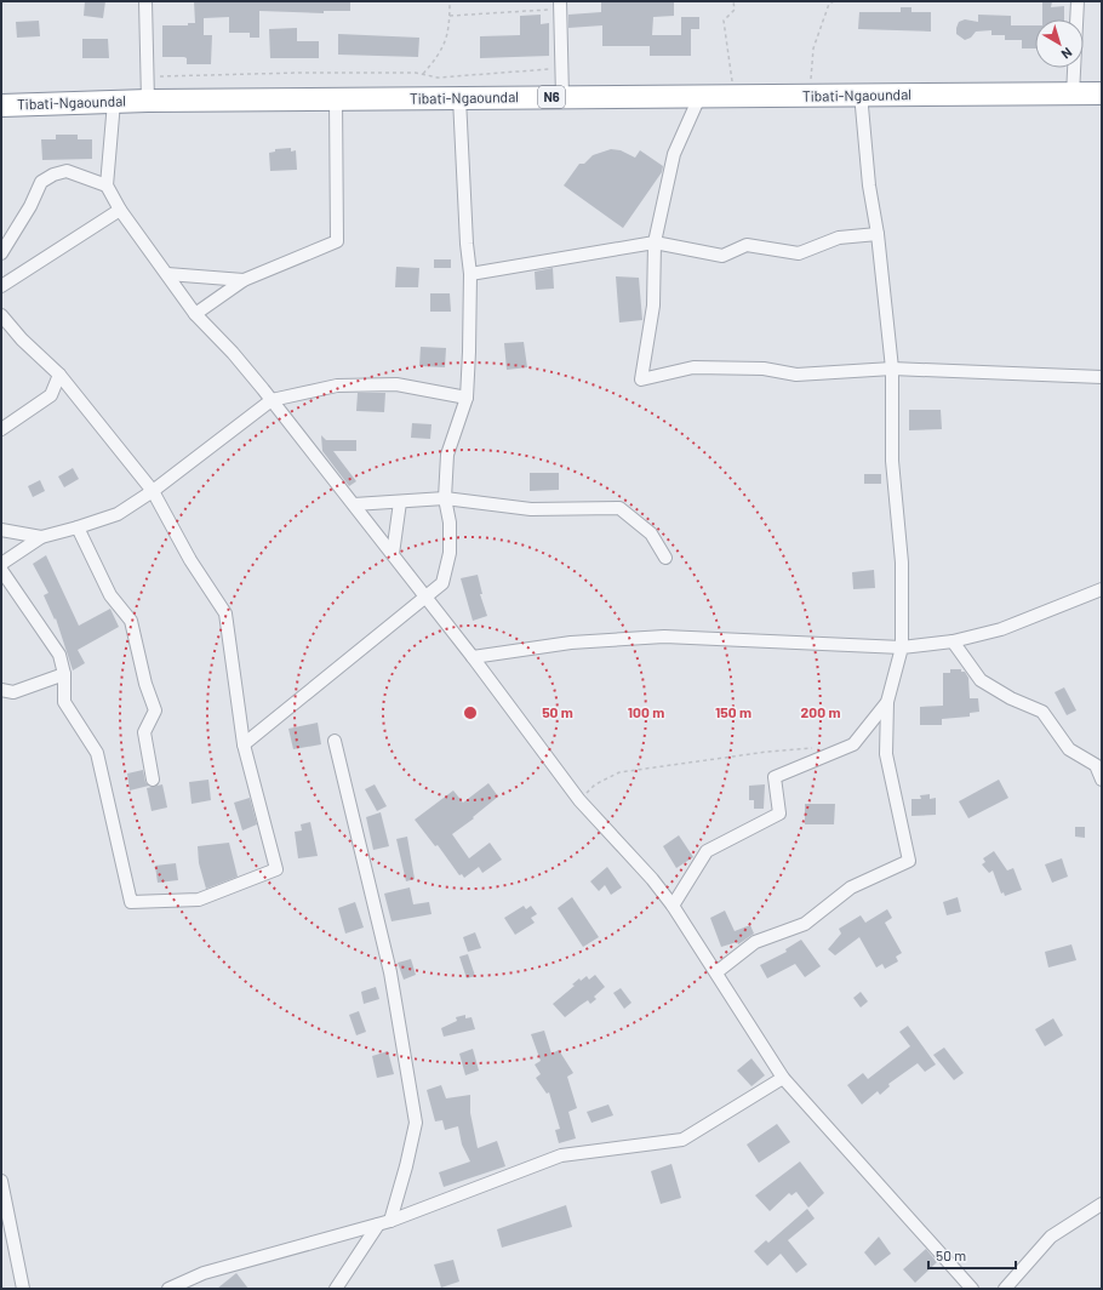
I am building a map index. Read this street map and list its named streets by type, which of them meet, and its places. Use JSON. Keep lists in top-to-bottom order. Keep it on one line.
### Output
{"streets":{"highway":["Tibati-Ngaoundal","N6"]},"scale_bar":"50 m","north":"bottom right","rings":["50 m","100 m","150 m","200 m"]}
